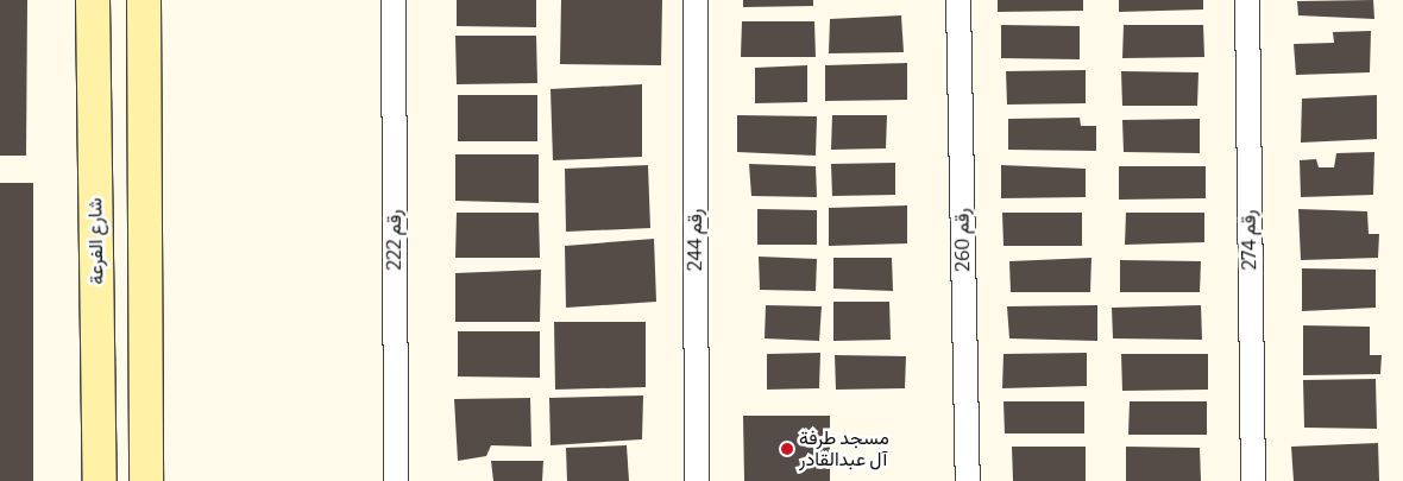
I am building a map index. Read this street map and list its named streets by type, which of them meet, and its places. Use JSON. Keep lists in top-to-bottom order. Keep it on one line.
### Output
{"streets":{"street":["رقم 222","رقم 244","رقم 260","رقم 274","شارع الفرعة"]},"places":["مسجد طرفة آل عبدالقادر"]}
